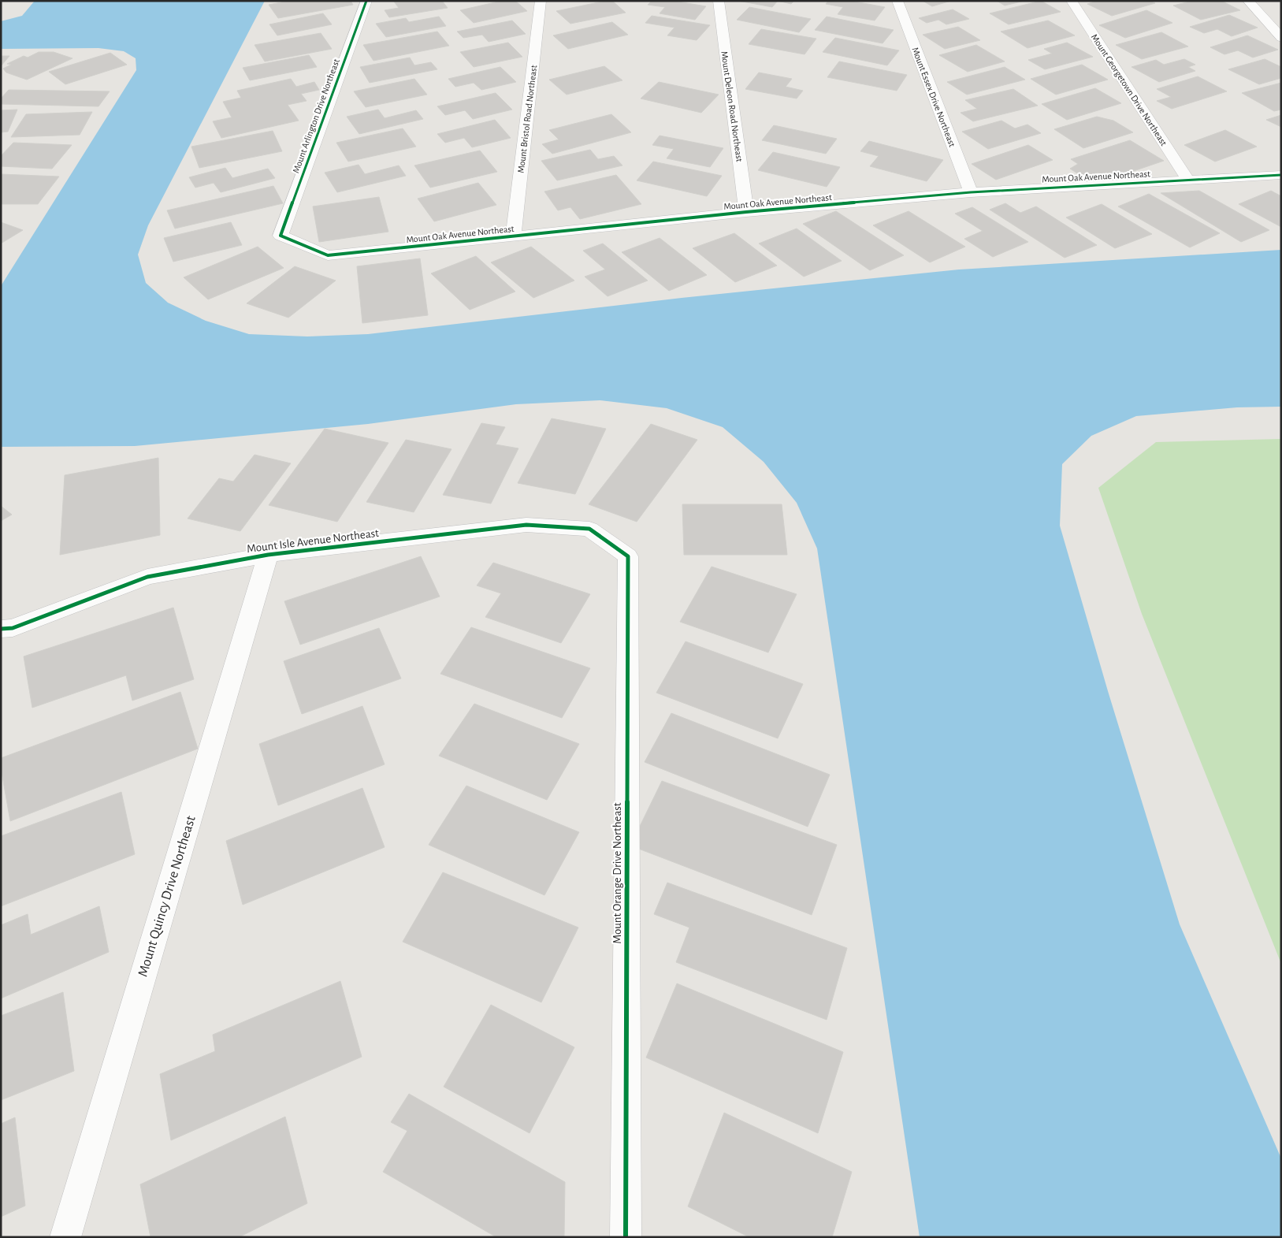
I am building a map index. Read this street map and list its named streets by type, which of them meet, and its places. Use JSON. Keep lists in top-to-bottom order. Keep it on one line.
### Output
{"streets":{"street":["Mount Georgetown Drive Northeast","Mount Essex Drive Northeast","Mount Deleon Road Northeast","Mount Arlington Drive Northeast","Mount Bristol Road Northeast","Mount Oak Avenue Northeast","Mount Isle Avenue Northeast","Mount Orange Drive Northeast","Mount Quincy Drive Northeast"]},"crossings":[["Mount Georgetown Drive Northeast","Mount Oak Avenue Northeast"],["Mount Essex Drive Northeast","Mount Oak Avenue Northeast"],["Mount Deleon Road Northeast","Mount Oak Avenue Northeast"],["Mount Arlington Drive Northeast","Mount Oak Avenue Northeast"],["Mount Bristol Road Northeast","Mount Oak Avenue Northeast"],["Mount Isle Avenue Northeast","Mount Orange Drive Northeast"],["Mount Isle Avenue Northeast","Mount Quincy Drive Northeast"]]}
